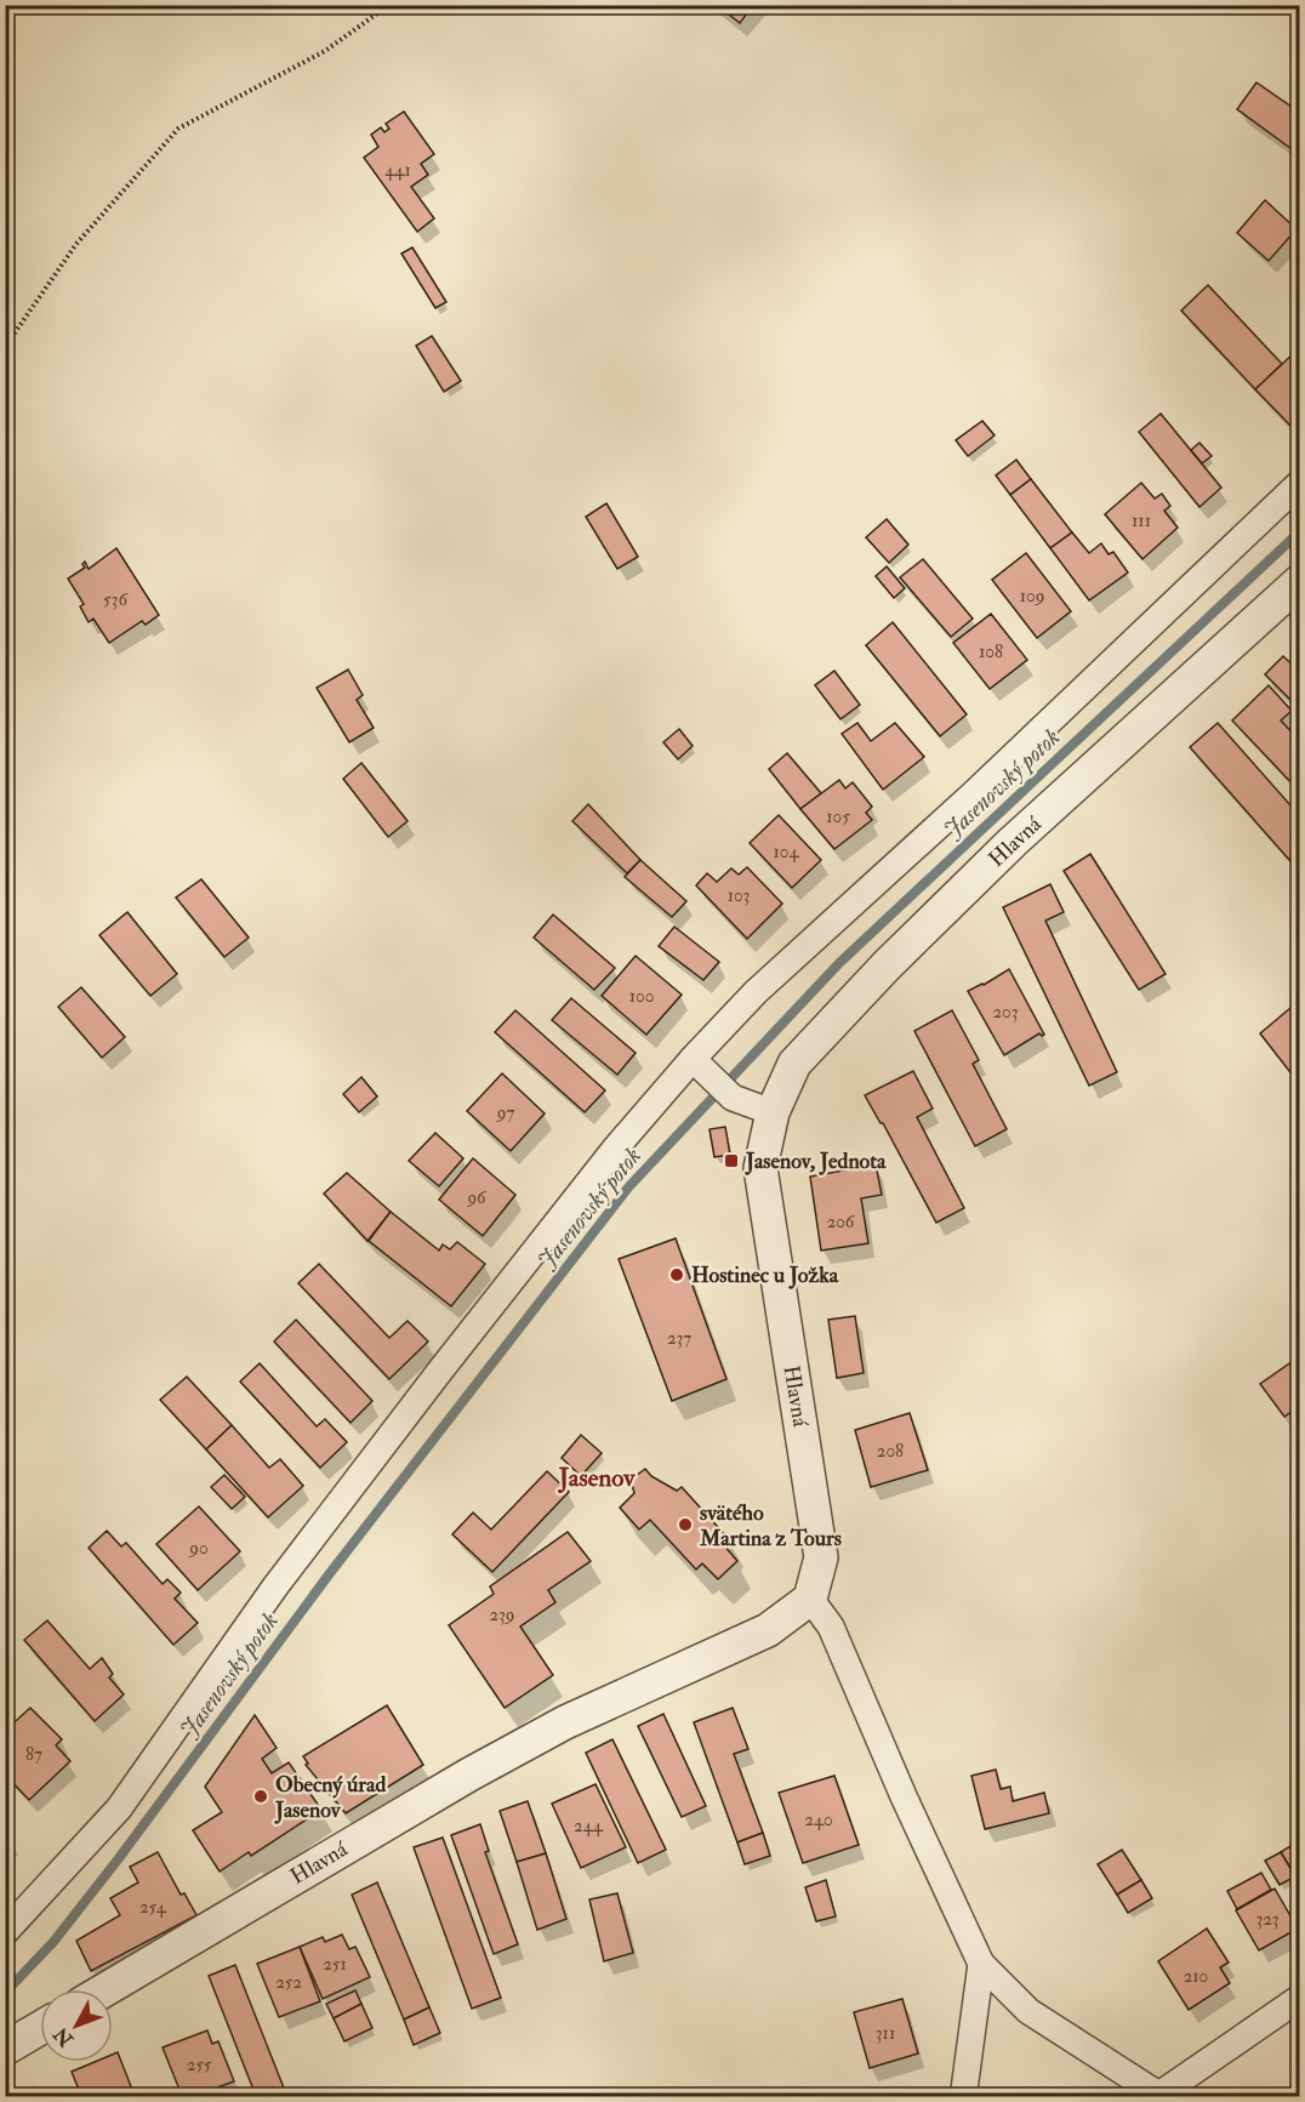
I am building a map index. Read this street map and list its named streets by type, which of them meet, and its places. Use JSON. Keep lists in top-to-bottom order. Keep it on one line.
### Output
{"streets":{"street":["Hlavná"]},"districts":["Jasenov"],"water":["Jasenovský potok"],"places":{"transit":["Jasenov, Jednota"],"other":["Hostinec u Jožka","svätého Martina z Tours","Obecný úrad Jasenov"]},"house_numbers":["441","111","109","536","108","105","104","103","100","203","97","96","206","237","208","90","239","87","240","244","254","323","251","210","252","311","255"],"north":"bottom left"}
